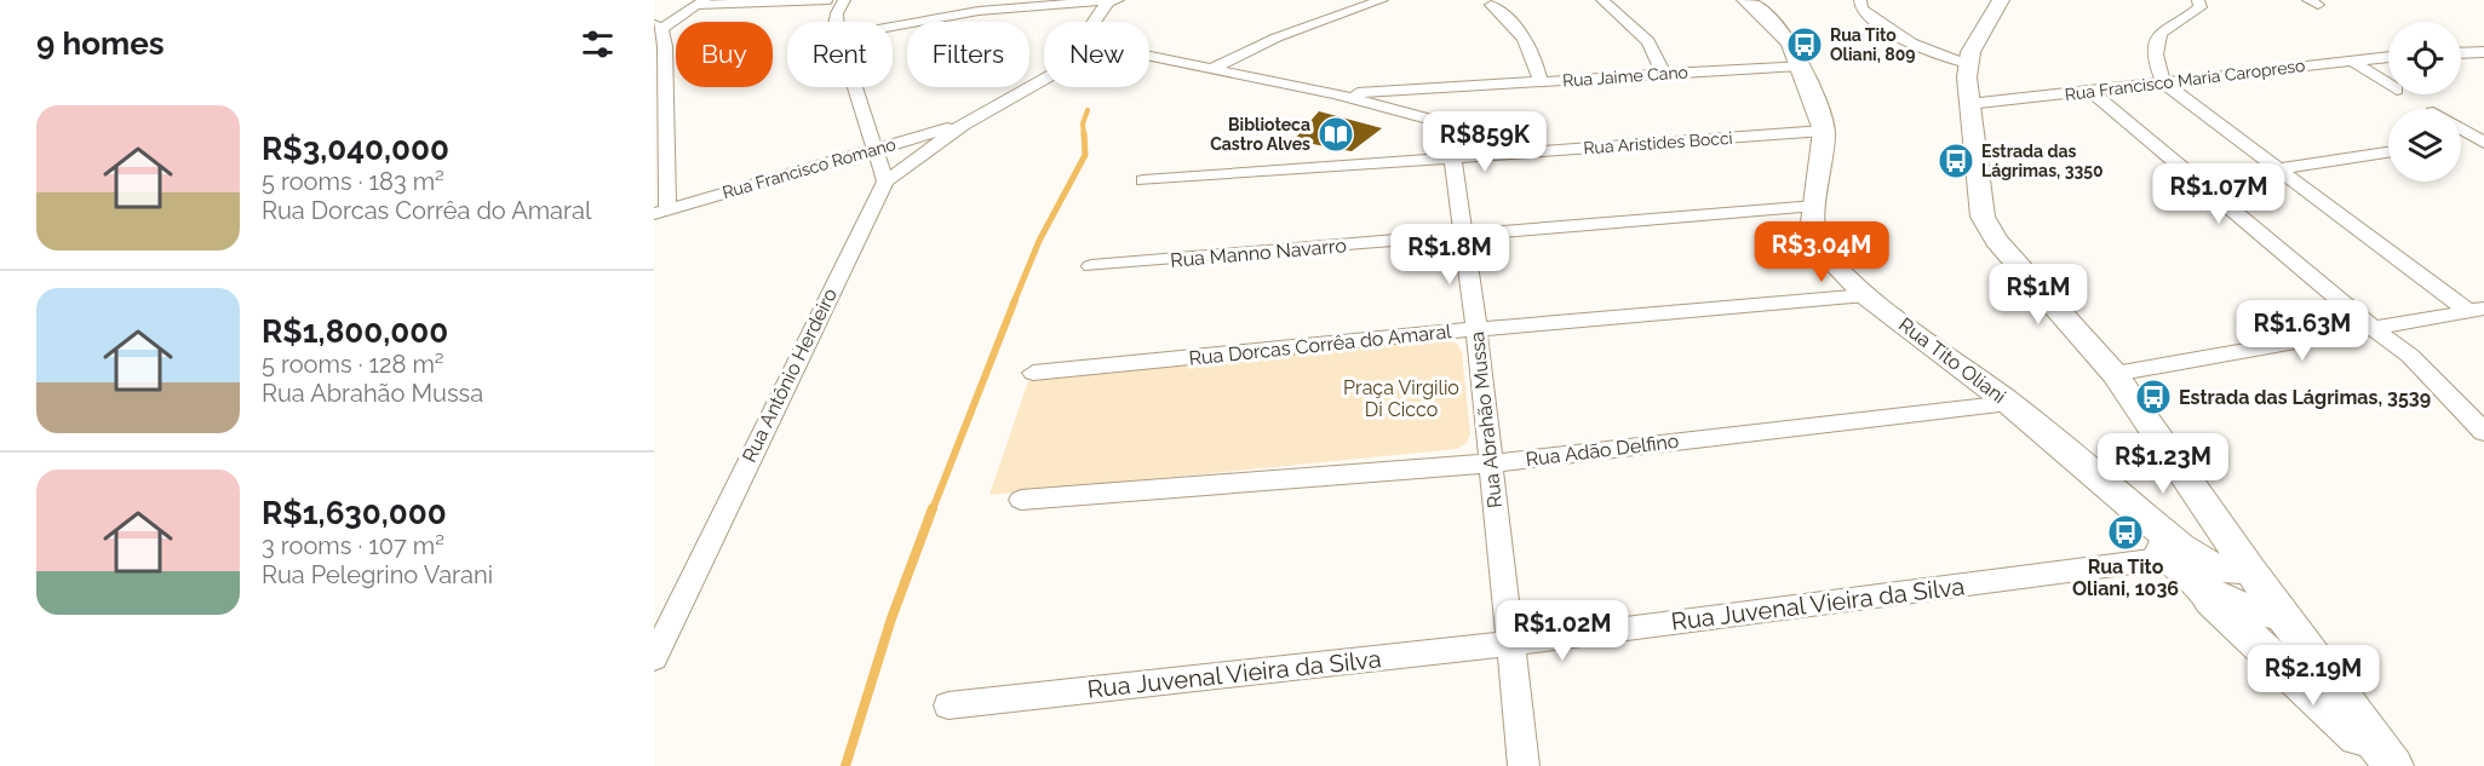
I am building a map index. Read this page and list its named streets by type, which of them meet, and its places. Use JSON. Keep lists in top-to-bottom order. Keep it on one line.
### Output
{"streets":{"main road":["Rua Tito Oliani"],"street":["Rua Jaime Cano","Rua Francisco Maria Caropreso","Rua Aristides Bocci","Rua Francisco Romano","Rua Manno Navarro","Rua Dorcas Corrêa do Amaral","Rua Antônio Herdeiro","Rua Abrahão Mussa","Rua Adão Delfino","Rua Juvenal Vieira da Silva"]},"crossings":[["Rua Jaime Cano","Rua Tito Oliani"],["Rua Jaime Cano","Rua Abrahão Mussa"],["Rua Aristides Bocci","Rua Tito Oliani"],["Rua Aristides Bocci","Rua Abrahão Mussa"],["Rua Francisco Romano","Rua Antônio Herdeiro"],["Rua Manno Navarro","Rua Tito Oliani"],["Rua Manno Navarro","Rua Abrahão Mussa"],["Rua Dorcas Corrêa do Amaral","Rua Tito Oliani"],["Rua Dorcas Corrêa do Amaral","Rua Abrahão Mussa"],["Rua Tito Oliani","Rua Adão Delfino"],["Rua Tito Oliani","Rua Juvenal Vieira da Silva"],["Rua Abrahão Mussa","Rua Adão Delfino"],["Rua Abrahão Mussa","Rua Juvenal Vieira da Silva"]],"parks":["Praça Virgilio Di Cicco"],"places":{"bus stop":["Rua Tito Oliani, 809","Estrada das Lágrimas, 3350","Estrada das Lágrimas, 3539","Rua Tito Oliani, 1036"],"library":["Biblioteca Castro Alves"]},"page":{"heading":"9 homes","chip":["Buy","Rent","Filters","New"],"list":[{"name":"R$3,040,000","note":"5 rooms · 183 m² · Rua Dorcas Corrêa do Amaral"},{"name":"R$1,800,000","note":"5 rooms · 128 m² · Rua Abrahão Mussa"},{"name":"R$1,630,000","note":"3 rooms · 107 m² · Rua Pelegrino Varani"}],"price":["R$859K","R$1.07M","R$3.04M","R$1.8M","R$1M","R$1.63M","R$1.23M","R$1.02M","R$2.19M"]}}
